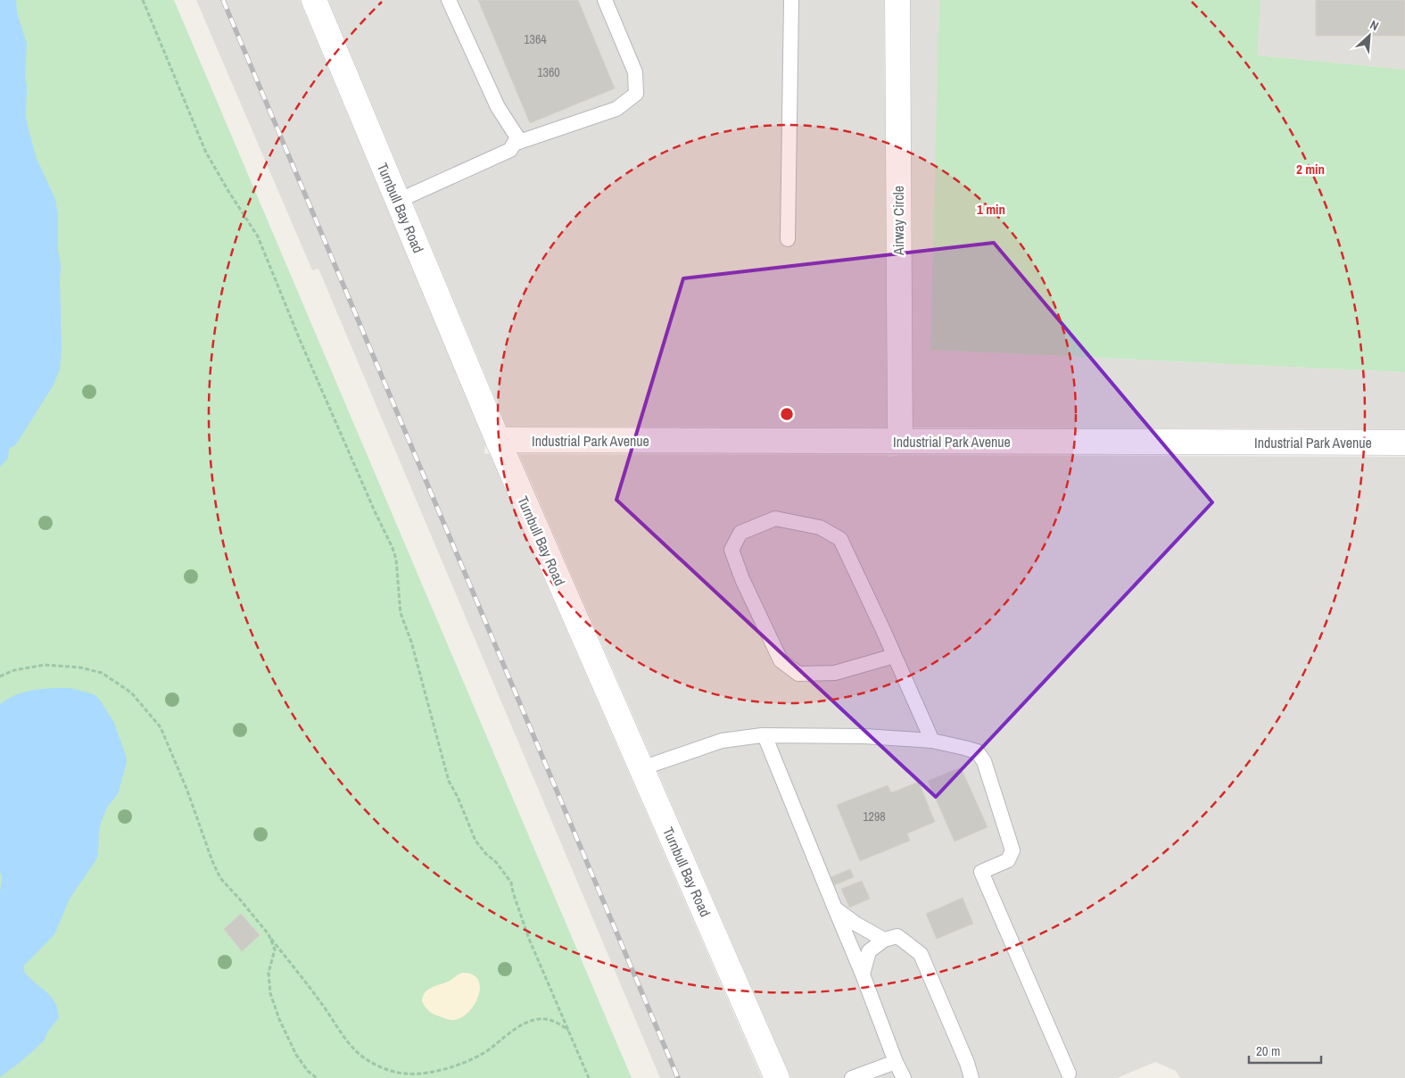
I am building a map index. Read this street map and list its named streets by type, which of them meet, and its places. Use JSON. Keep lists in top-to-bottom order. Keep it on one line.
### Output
{"streets":{"street":["Turnbull Bay Road","Airway Circle","Industrial Park Avenue"]},"crossings":[["Turnbull Bay Road","Industrial Park Avenue"],["Airway Circle","Industrial Park Avenue"]],"house_numbers":["1364","1360","1298"],"scale_bar":"20 m","north":"top right","rings":["2 min","1 min"]}
